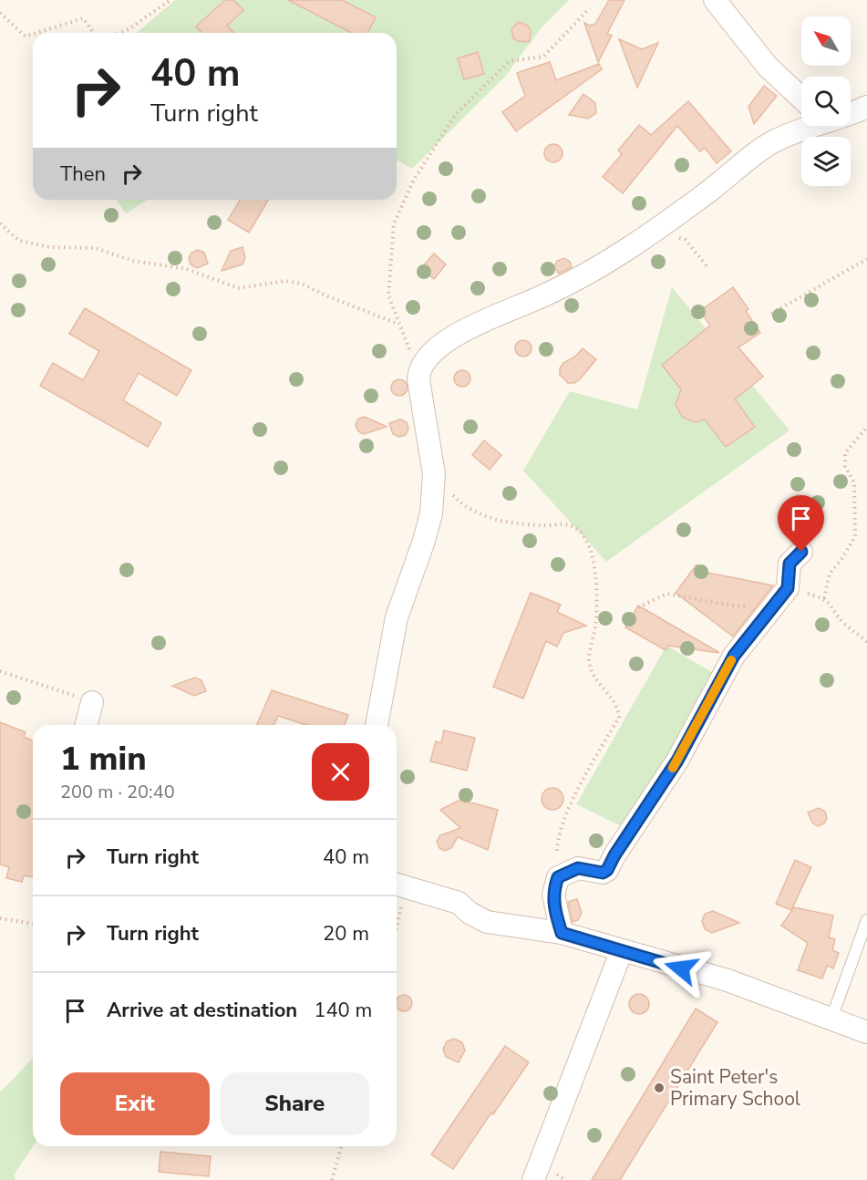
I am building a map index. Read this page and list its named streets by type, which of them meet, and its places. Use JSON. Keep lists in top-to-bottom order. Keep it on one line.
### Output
{"places":["Saint Peter's Primary School"],"north":"top left","page":{"turn":["40 m","Turn right"],"then":"Then","heading":["1 min","200 m · 20:40"],"list":[{"name":"Turn right","value":"40 m"},{"name":"Turn right","value":"20 m"},{"name":"Arrive at destination","value":"140 m"}],"buttons":["Exit","Share"]}}
